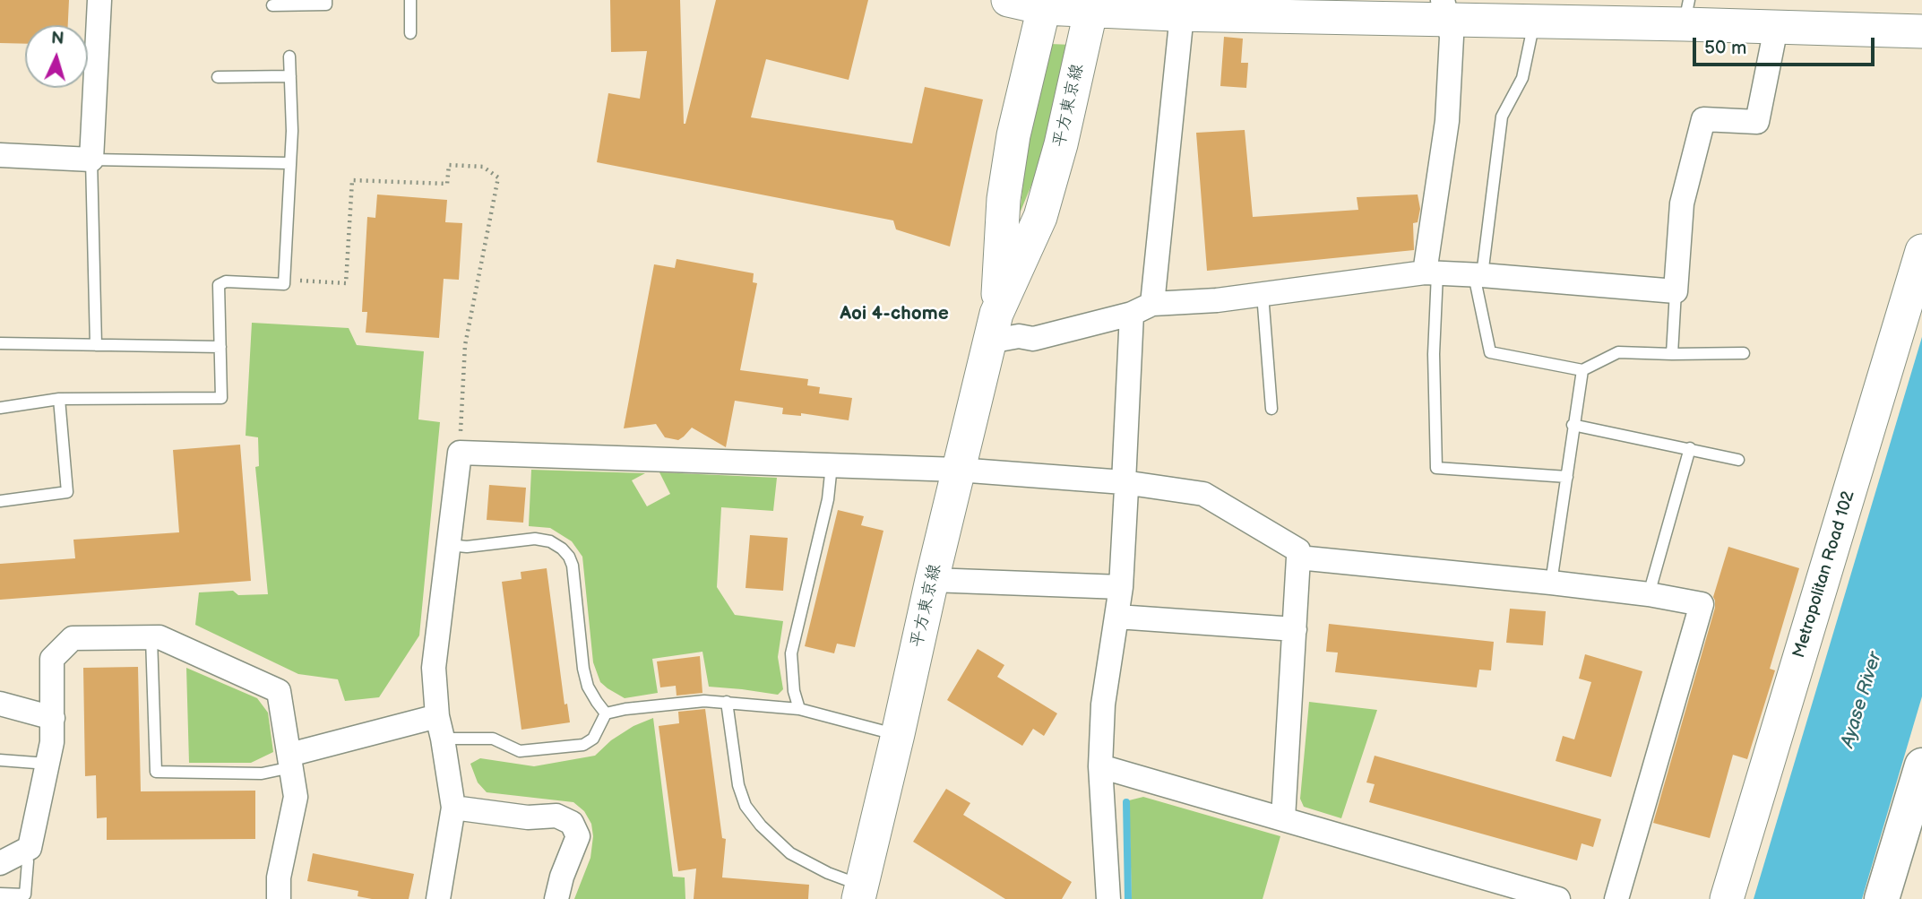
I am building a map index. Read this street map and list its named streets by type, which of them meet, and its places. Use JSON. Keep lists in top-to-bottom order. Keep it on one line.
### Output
{"streets":{"main road":["平方東京線","Metropolitan Road 102"]},"districts":["Aoi 4-chome"],"water":["Ayase River"],"scale_bar":"50 m","north":"top"}
